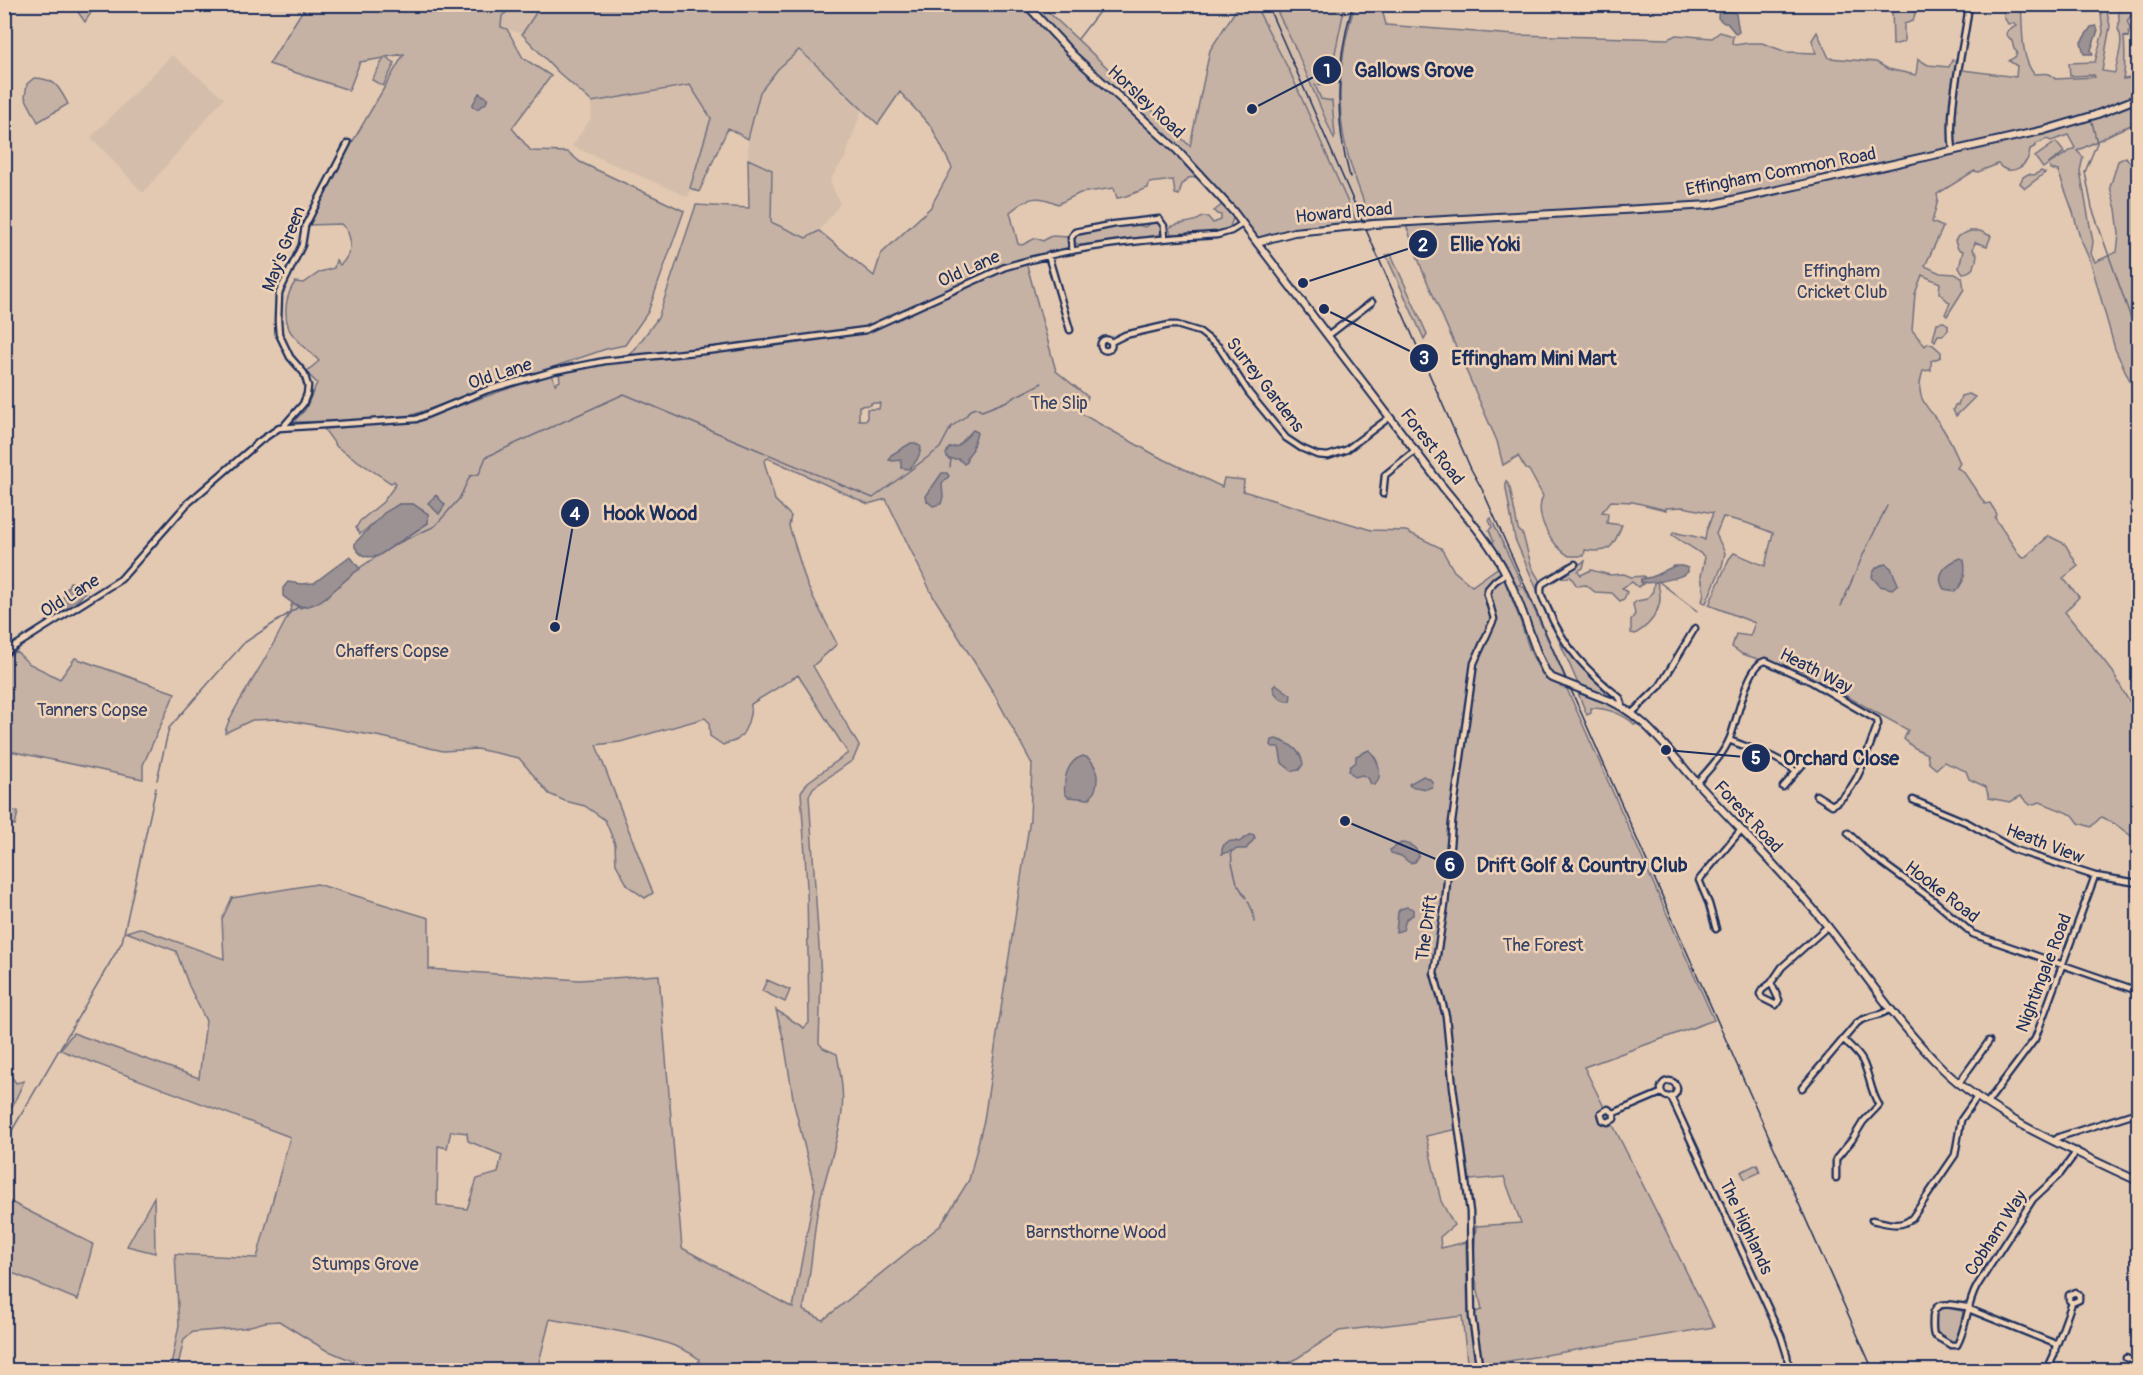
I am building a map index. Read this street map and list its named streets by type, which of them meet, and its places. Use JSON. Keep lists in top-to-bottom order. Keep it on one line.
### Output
{"streets":{"street":["Horsley Road","Effingham Common Road","Howard Road","May's Green","Old Lane","Surrey Gardens","Forest Road","Heath Way","Heath View","Hooke Road","The Drift","Nightingale Road","The Highlands","Cobham Way"]},"crossings":[["Horsley Road","Old Lane"],["Horsley Road","Forest Road"],["Effingham Common Road","Howard Road"],["Howard Road","Forest Road"],["May's Green","Old Lane"],["Old Lane","Forest Road"],["Surrey Gardens","Forest Road"],["Forest Road","Heath Way"],["Forest Road","The Drift"],["Forest Road","Nightingale Road"],["Forest Road","Cobham Way"],["Heath View","Nightingale Road"],["Hooke Road","Nightingale Road"]],"parks":["Effingham Cricket Club","The Slip","Chaffers Copse","Tanners Copse","The Forest","Barnsthorne Wood","Stumps Grove"],"places":["Gallows Grove","Ellie Yoki","Effingham Mini Mart","Hook Wood","Orchard Close","Drift Golf & Country Club"]}
